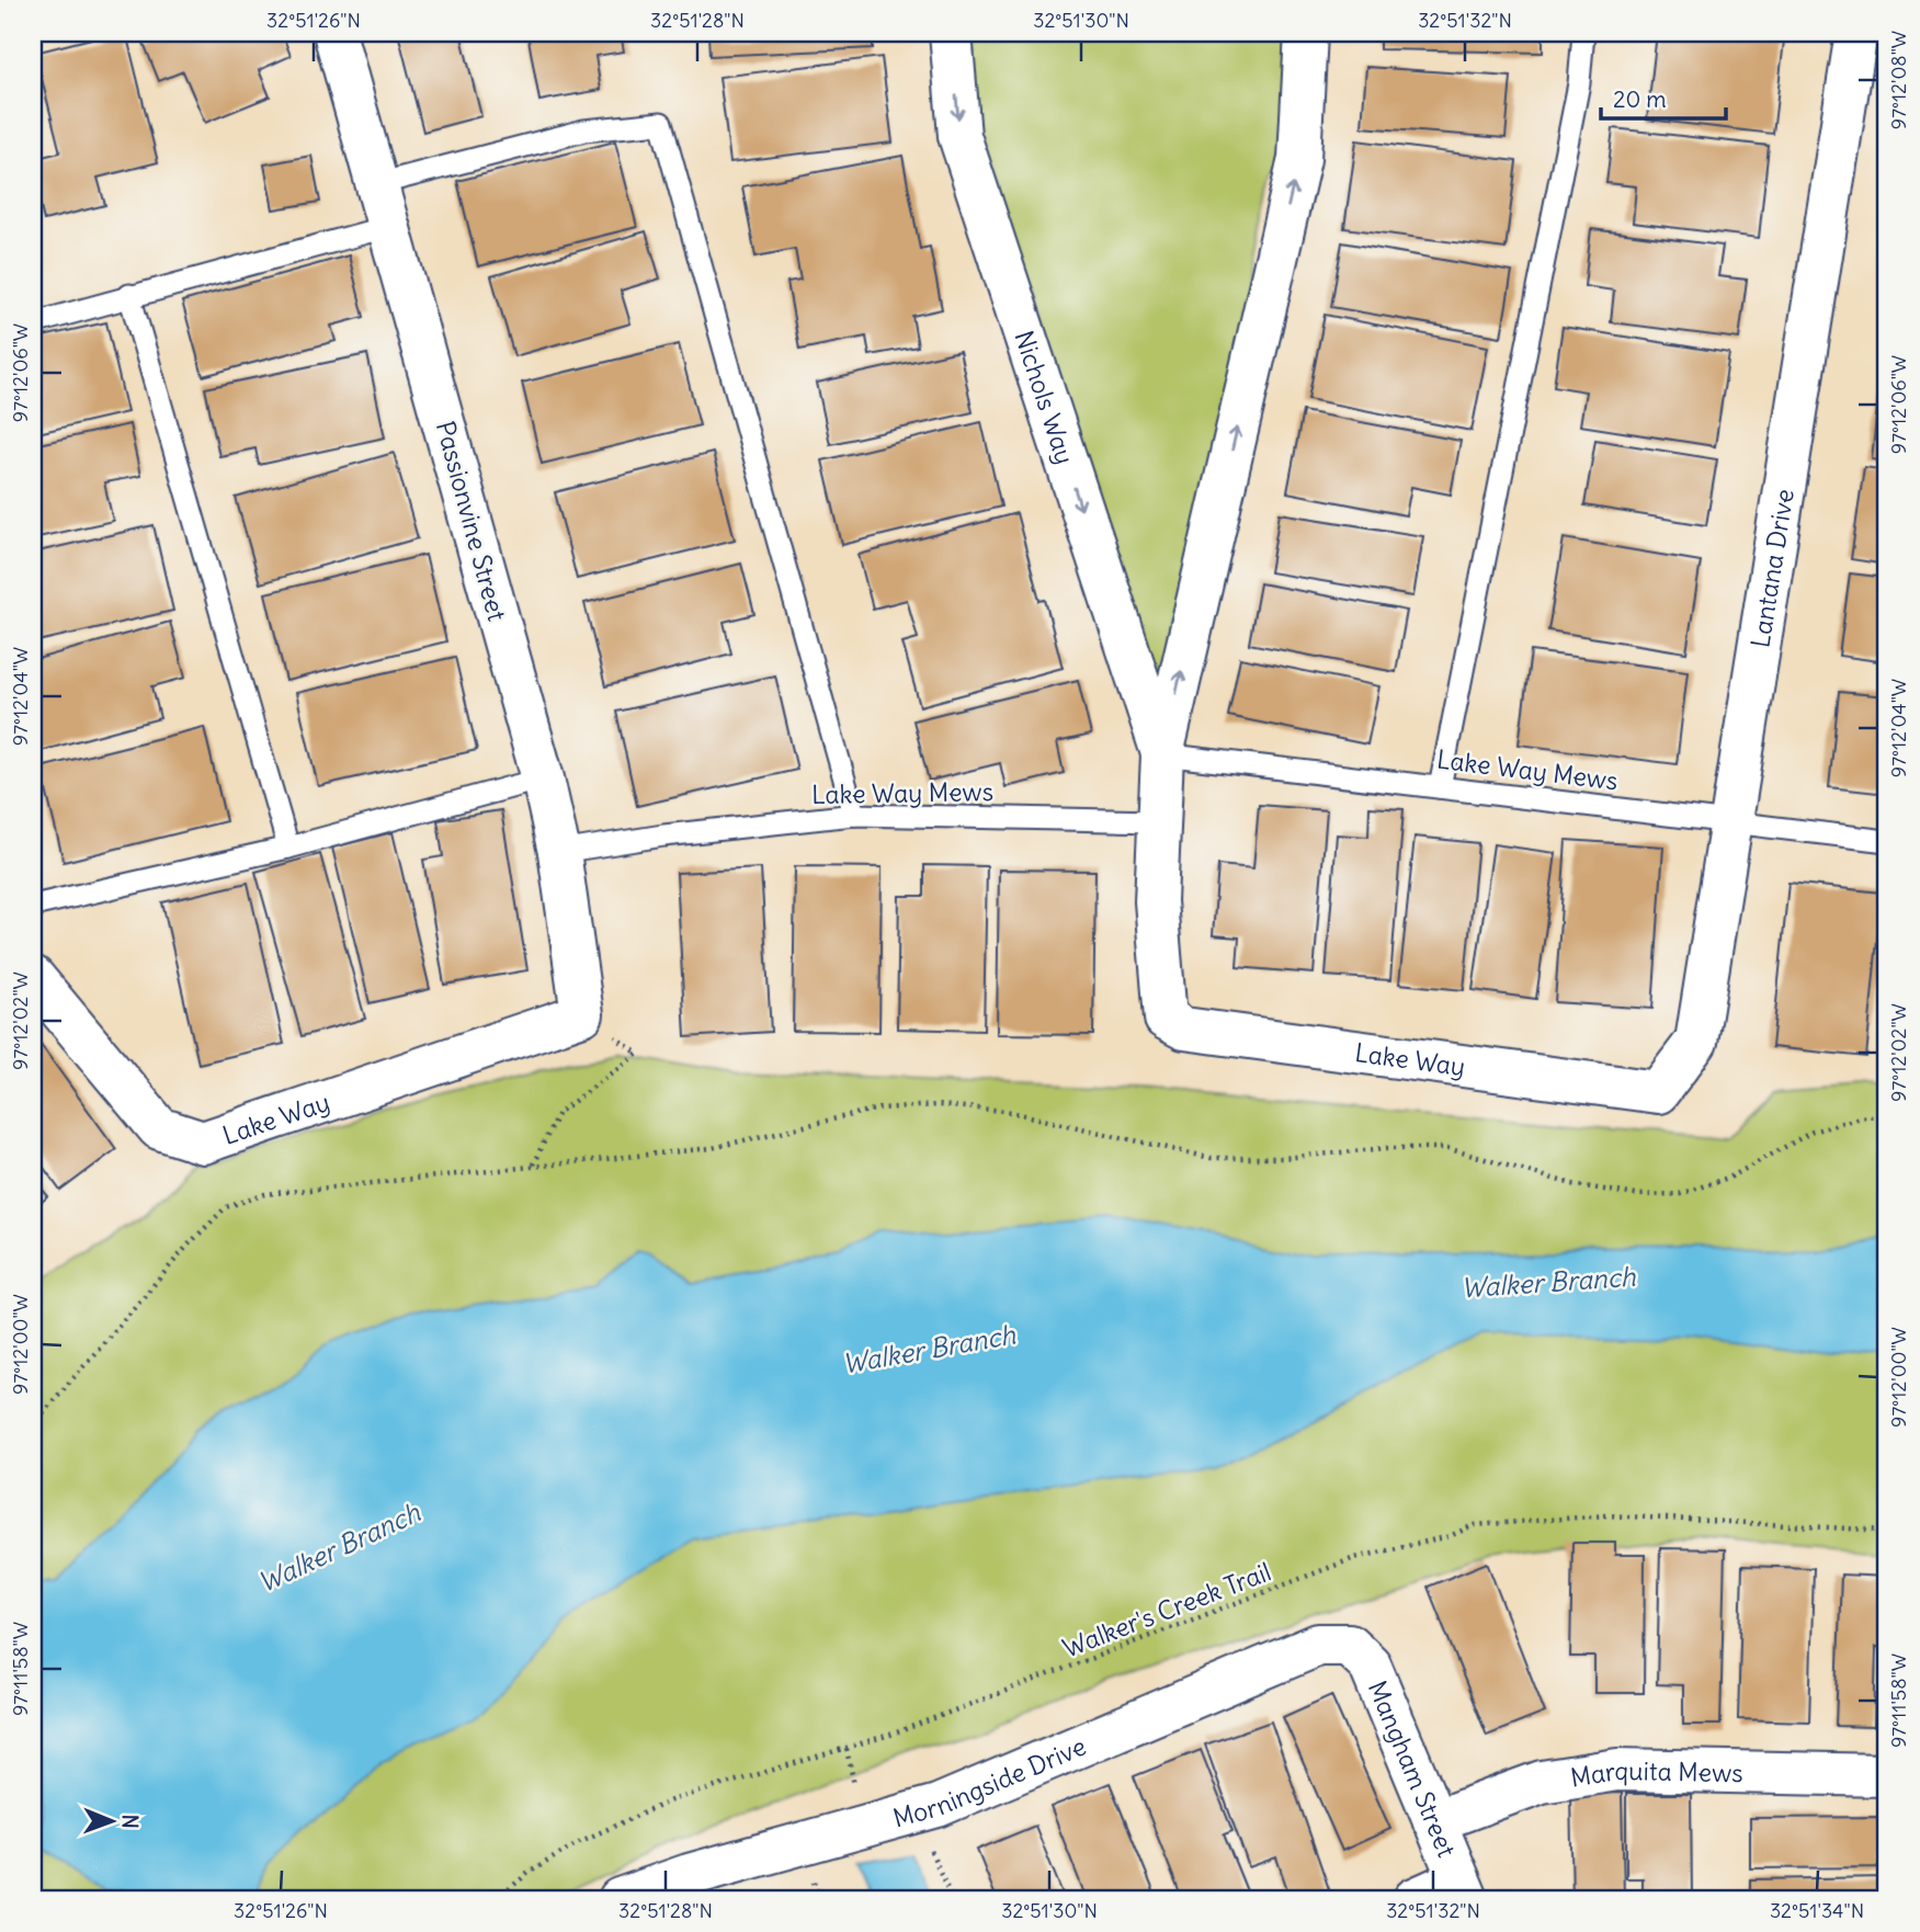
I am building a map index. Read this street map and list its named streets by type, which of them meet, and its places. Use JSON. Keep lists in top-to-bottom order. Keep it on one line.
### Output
{"streets":{"street":["Nichols Way","Passionvine Street","Lantana Drive","Lake Way","Mangham Street","Marquita Mews","Morningside Drive"],"lane":["Lake Way Mews"],"path":["Walker's Creek Trail"]},"crossings":[["Nichols Way","Lake Way Mews"],["Nichols Way","Lake Way"],["Passionvine Street","Lake Way Mews"],["Passionvine Street","Lake Way"],["Lantana Drive","Lake Way Mews"],["Lantana Drive","Lake Way"],["Mangham Street","Marquita Mews"],["Mangham Street","Morningside Drive"]],"water":["Walker Branch"],"scale_bar":"20 m","north":"right","coordinates":["32°51'26\"N","32°51'28\"N","32°51'30\"N","32°51'32\"N","97°12'08\"W","97°12'06\"W","97°12'04\"W","97°12'02\"W","97°12'00\"W","97°11'58\"W","32°51'34\"N"]}
